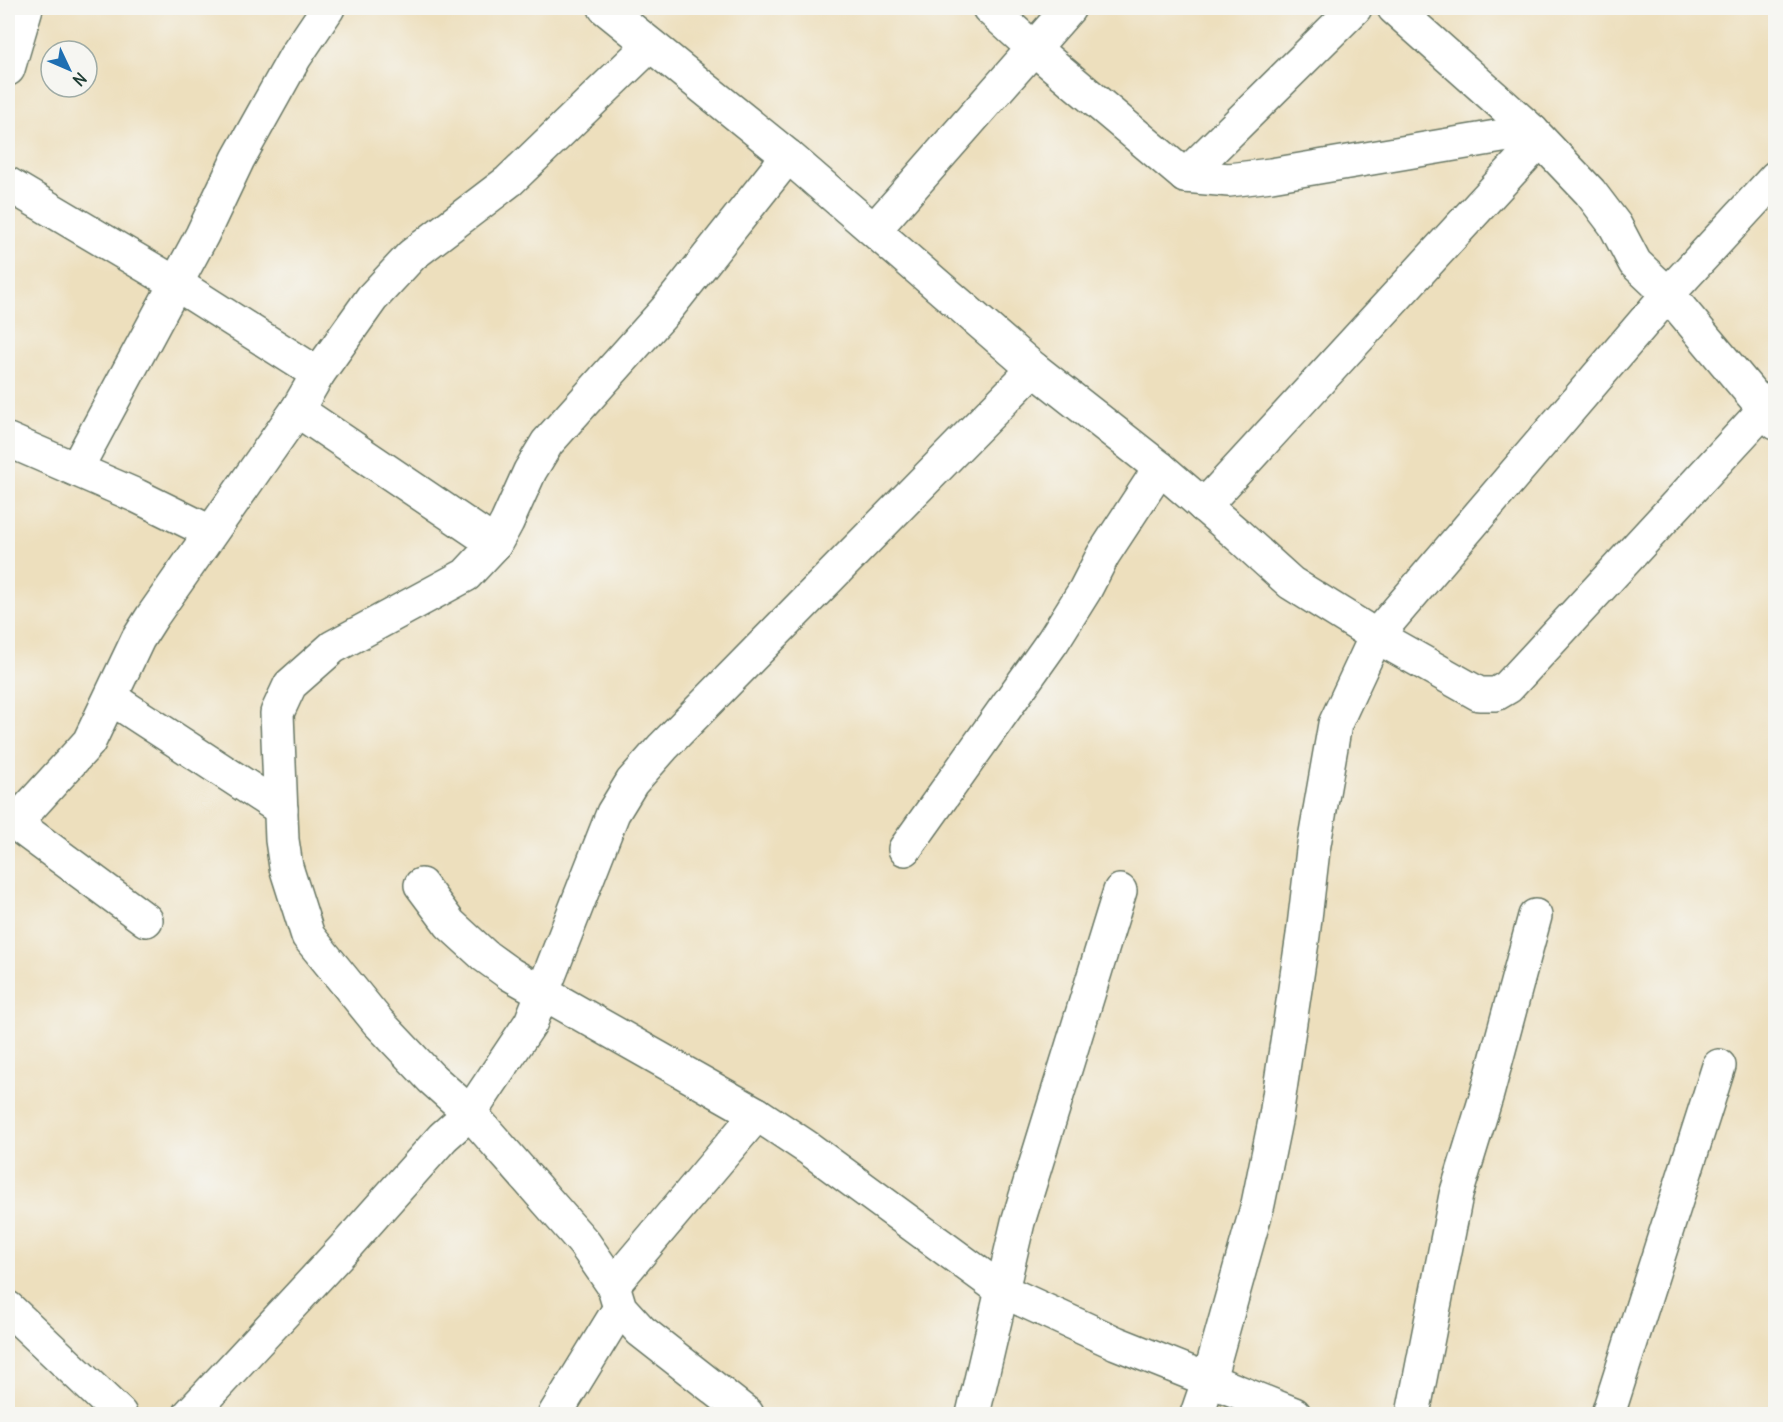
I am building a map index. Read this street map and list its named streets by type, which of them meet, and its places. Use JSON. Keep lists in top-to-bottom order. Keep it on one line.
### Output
{"north":"bottom right"}
